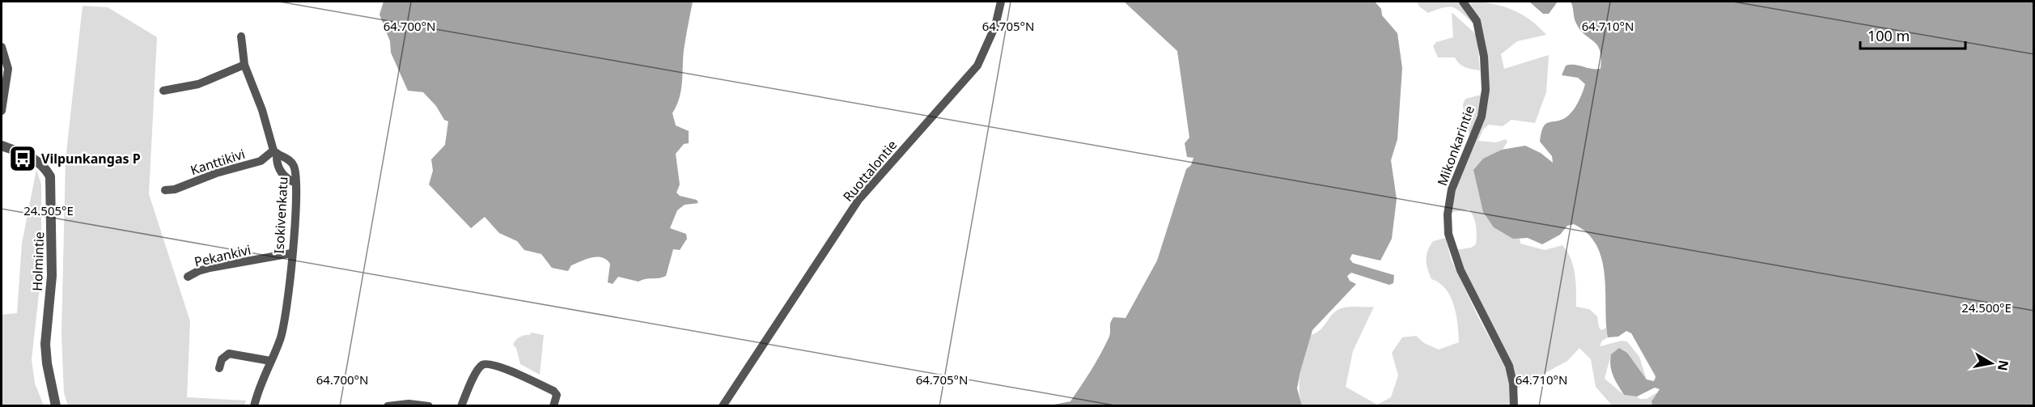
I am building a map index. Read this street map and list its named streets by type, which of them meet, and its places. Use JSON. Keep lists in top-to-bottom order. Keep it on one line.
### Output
{"streets":{"street":["Mikonkarintie","Kanttikivi","Ruottalontie","Isokivenkatu","Pekankivi","Holmintie"]},"crossings":[["Kanttikivi","Isokivenkatu"],["Isokivenkatu","Pekankivi"]],"places":{"bus stop":["Vilpunkangas P"]},"scale_bar":"100 m","north":"right","coordinates":["64.700°N","64.705°N","64.710°N","24.505°E","24.500°E"]}
